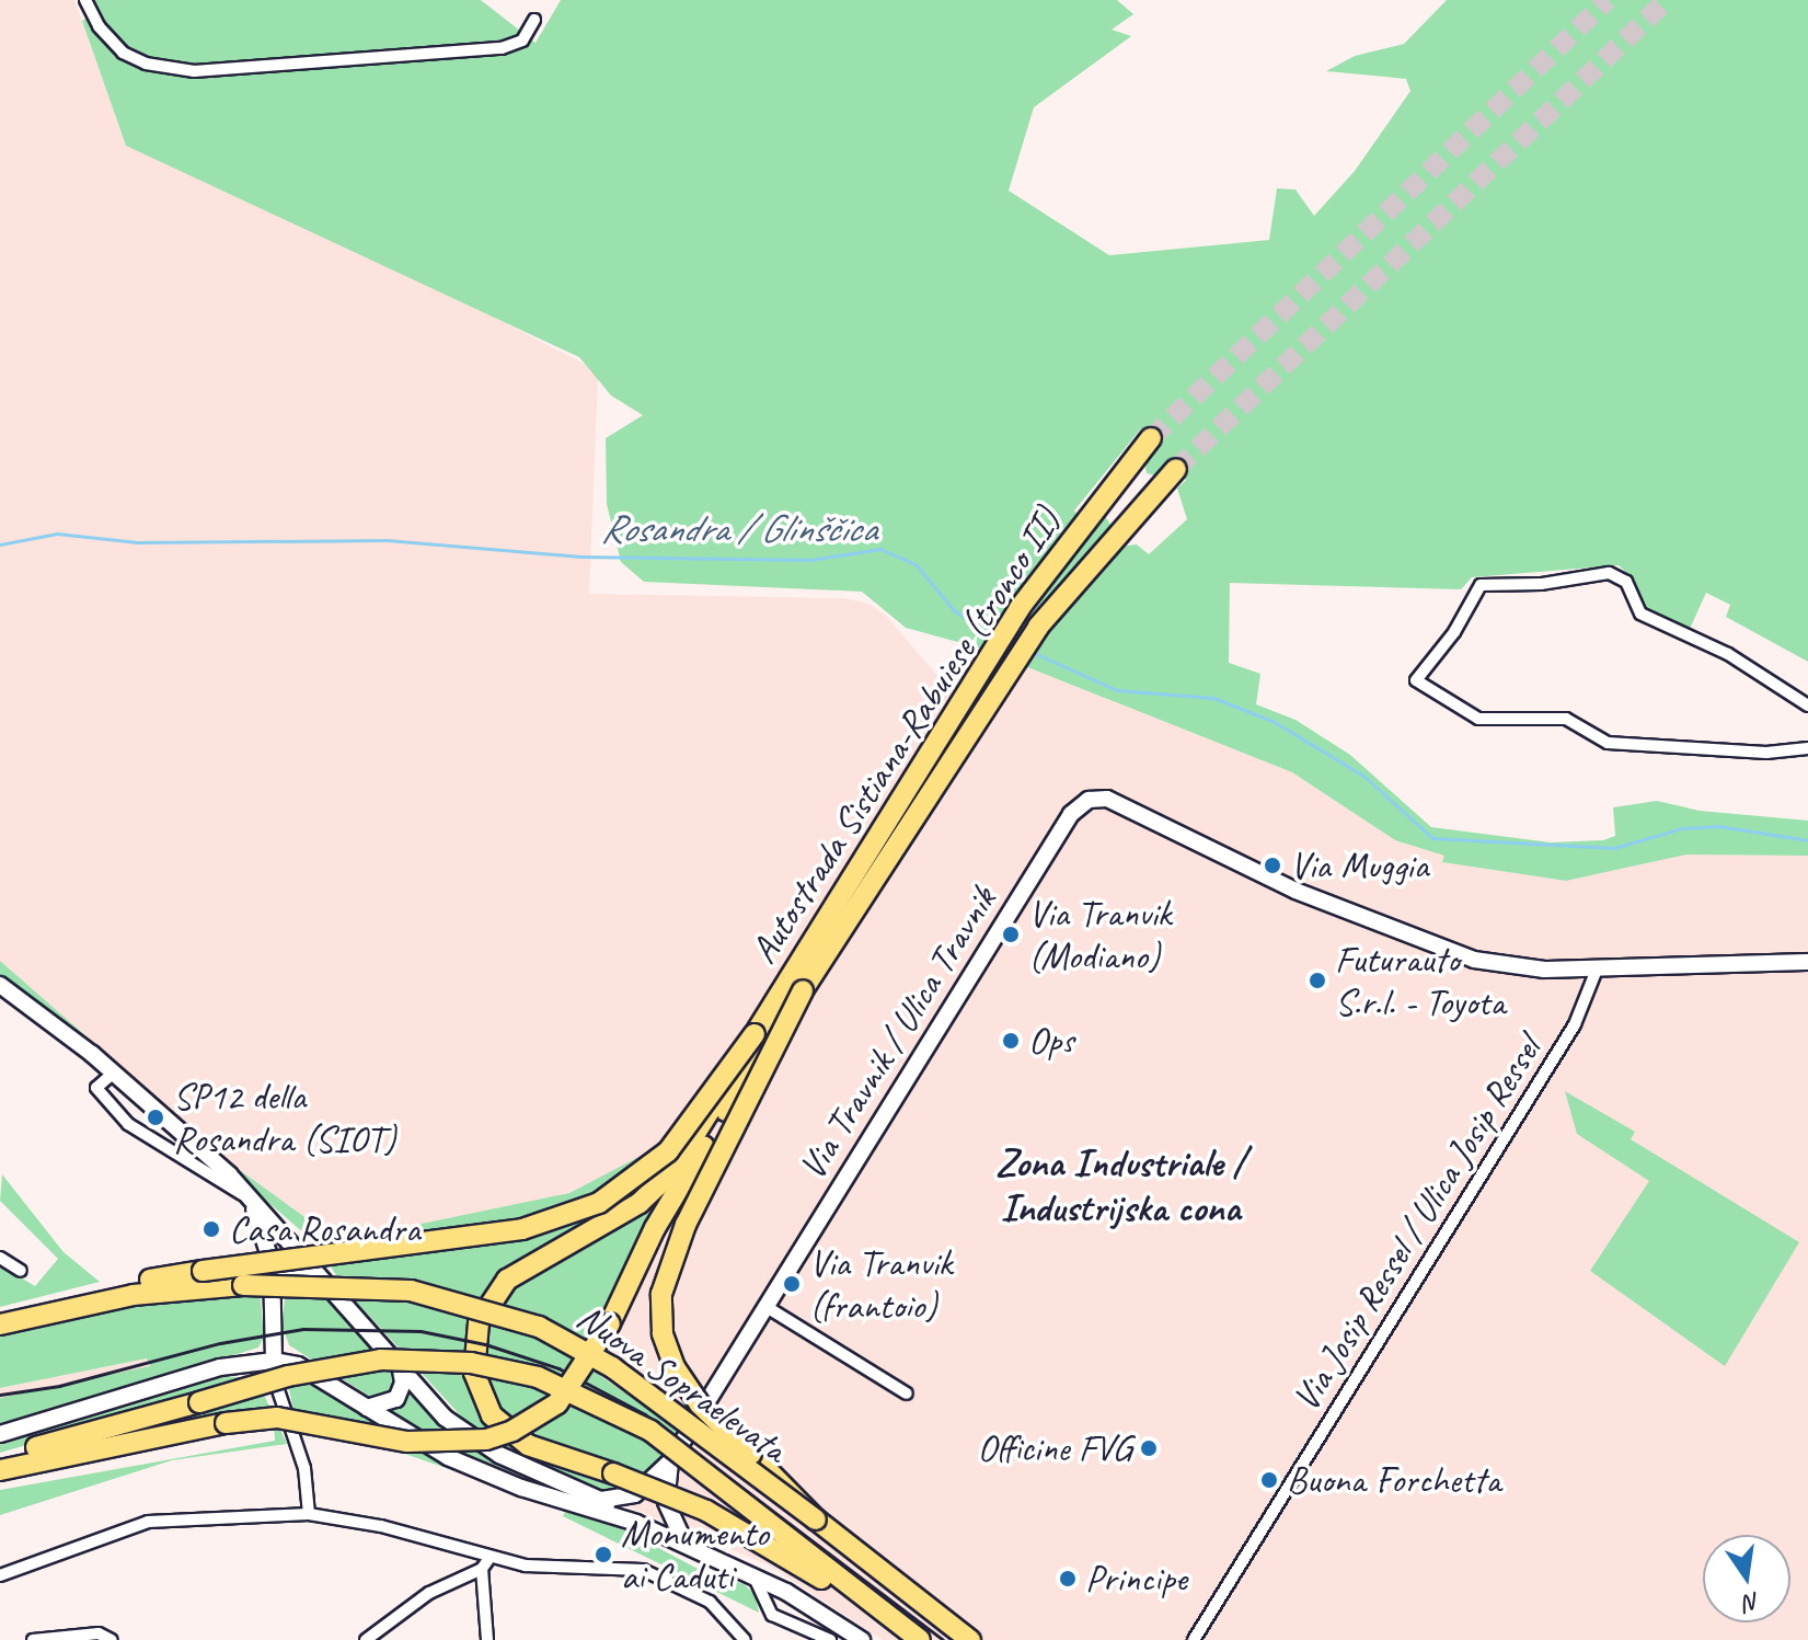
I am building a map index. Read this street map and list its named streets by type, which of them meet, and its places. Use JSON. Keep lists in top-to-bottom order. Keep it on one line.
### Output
{"streets":{"highway":["Autostrada Sistiana-Rabuiese (tronco II)","Nuova Sopraelevata"],"main road":["Via Travnik / Ulica Travnik"],"street":["Via Josip Ressel / Ulica Josip Ressel"]},"crossings":[["Via Travnik / Ulica Travnik","Via Josip Ressel / Ulica Josip Ressel"]],"districts":["Zona Industriale / Industrijska cona"],"water":["Rosandra / Glinščica"],"places":["Via Muggia","Via Tranvik (Modiano)","Futurauto S.r.l. - Toyota","Ops","SP12 della Rosandra (SIOT)","Casa Rosandra","Via Tranvik (frantoio)","Officine FVG","Buona Forchetta","Monumento ai Caduti","Principe"],"north":"bottom"}
